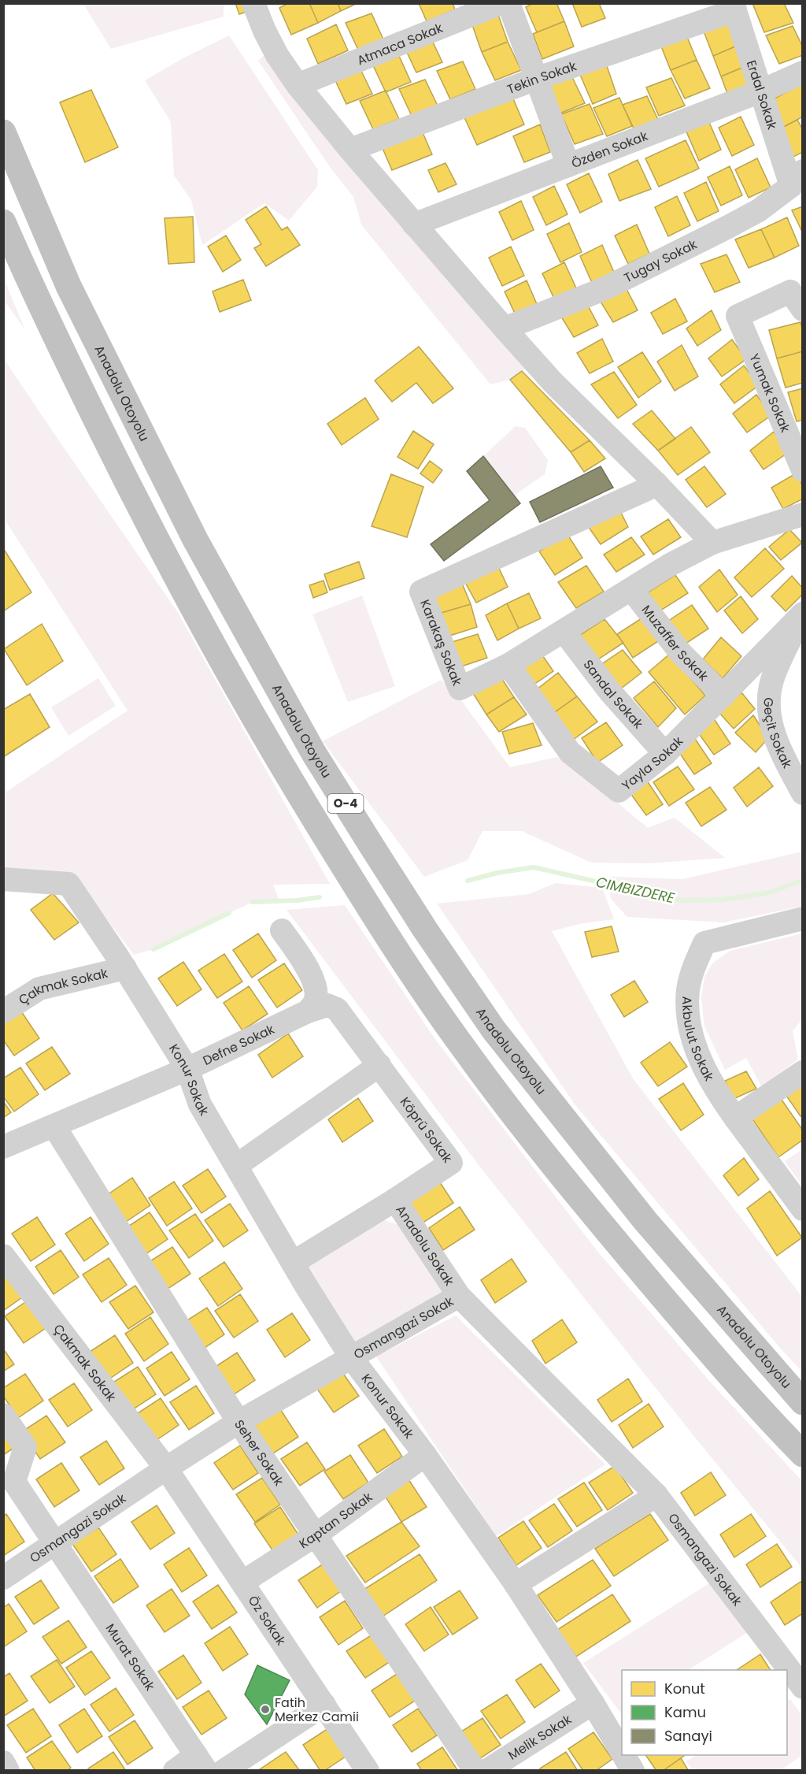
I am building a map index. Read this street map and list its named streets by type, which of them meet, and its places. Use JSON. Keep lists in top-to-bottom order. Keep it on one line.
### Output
{"streets":{"highway":["Anadolu Otoyolu","O-4"],"street":["Atmaca Sokak","Tekin Sokak","Erdal Sokak","Özden Sokak","Tugay Sokak","Yumak Sokak","Karakaş Sokak","Muzaffer Sokak","Sandal Sokak","Geçit Sokak","Yayla Sokak","Çakmak Sokak","Akbulut Sokak","Defne Sokak","Konur Sokak","Köprü Sokak","Anadolu Sokak","Osmangazi Sokak","Seher Sokak","Kaptan Sokak","Öz Sokak","Murat Sokak","Melik Sokak"]},"crossings":[["Tekin Sokak","Erdal Sokak"],["Erdal Sokak","Özden Sokak"],["Erdal Sokak","Tugay Sokak"],["Karakaş Sokak","Muzaffer Sokak"],["Karakaş Sokak","Sandal Sokak"],["Karakaş Sokak","Yayla Sokak"],["Muzaffer Sokak","Yayla Sokak"],["Sandal Sokak","Yayla Sokak"],["Geçit Sokak","Yayla Sokak"],["Çakmak Sokak","Konur Sokak"],["Çakmak Sokak","Osmangazi Sokak"],["Çakmak Sokak","Öz Sokak"],["Defne Sokak","Konur Sokak"],["Defne Sokak","Köprü Sokak"],["Defne Sokak","Seher Sokak"],["Konur Sokak","Anadolu Sokak"],["Konur Sokak","Osmangazi Sokak"],["Konur Sokak","Kaptan Sokak"],["Konur Sokak","Melik Sokak"],["Köprü Sokak","Anadolu Sokak"],["Anadolu Sokak","Osmangazi Sokak"],["Osmangazi Sokak","Seher Sokak"],["Osmangazi Sokak","Öz Sokak"],["Osmangazi Sokak","Murat Sokak"],["Seher Sokak","Kaptan Sokak"],["Kaptan Sokak","Öz Sokak"]],"water":["CIMBIZDERE"],"places":["Fatih Merkez Camii"],"legend":["Konut","Kamu","Sanayi"]}
